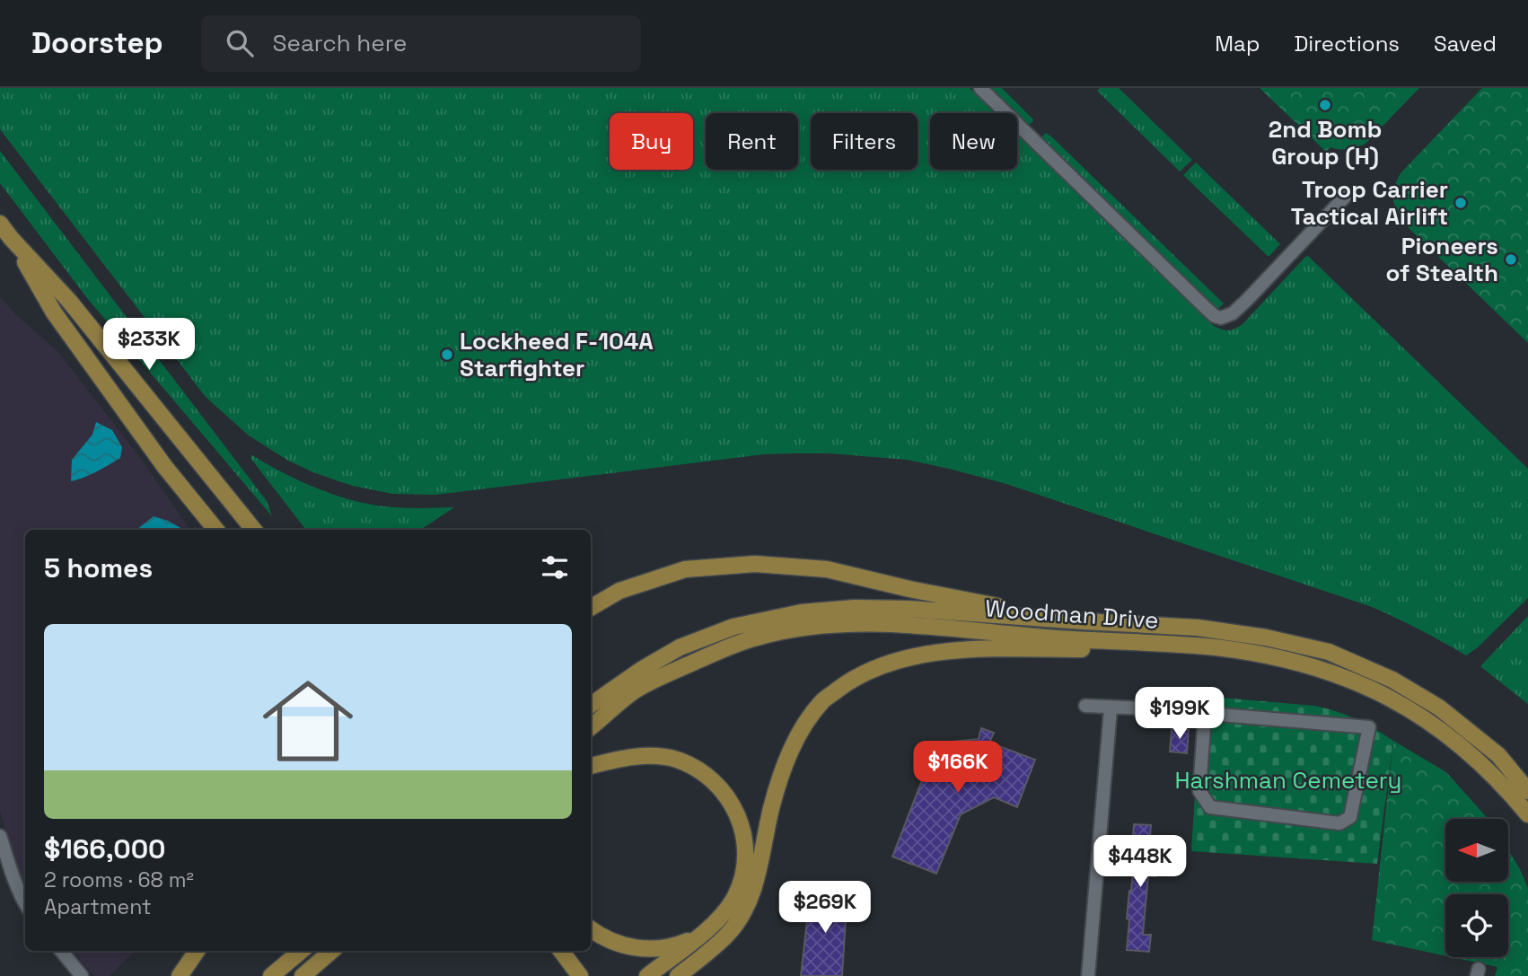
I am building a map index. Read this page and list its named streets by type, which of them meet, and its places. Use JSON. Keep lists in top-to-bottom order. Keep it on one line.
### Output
{"streets":{"main road":["Woodman Drive"]},"parks":["Harshman Cemetery"],"places":["2nd Bomb Group (H)","Troop Carrier Tactical Airlift","Pioneers of Stealth","Lockheed F-104A Starfighter"],"north":"left","page":{"header":"Doorstep","search":"Search here","nav":["Map","Directions","Saved"],"chip":["Buy","Rent","Filters","New"],"price":["$233K","$199K","$166K","$448K","$269K"],"heading":"5 homes","list":[{"name":"$166,000","note":"2 rooms · 68 m² · Apartment"}]}}
